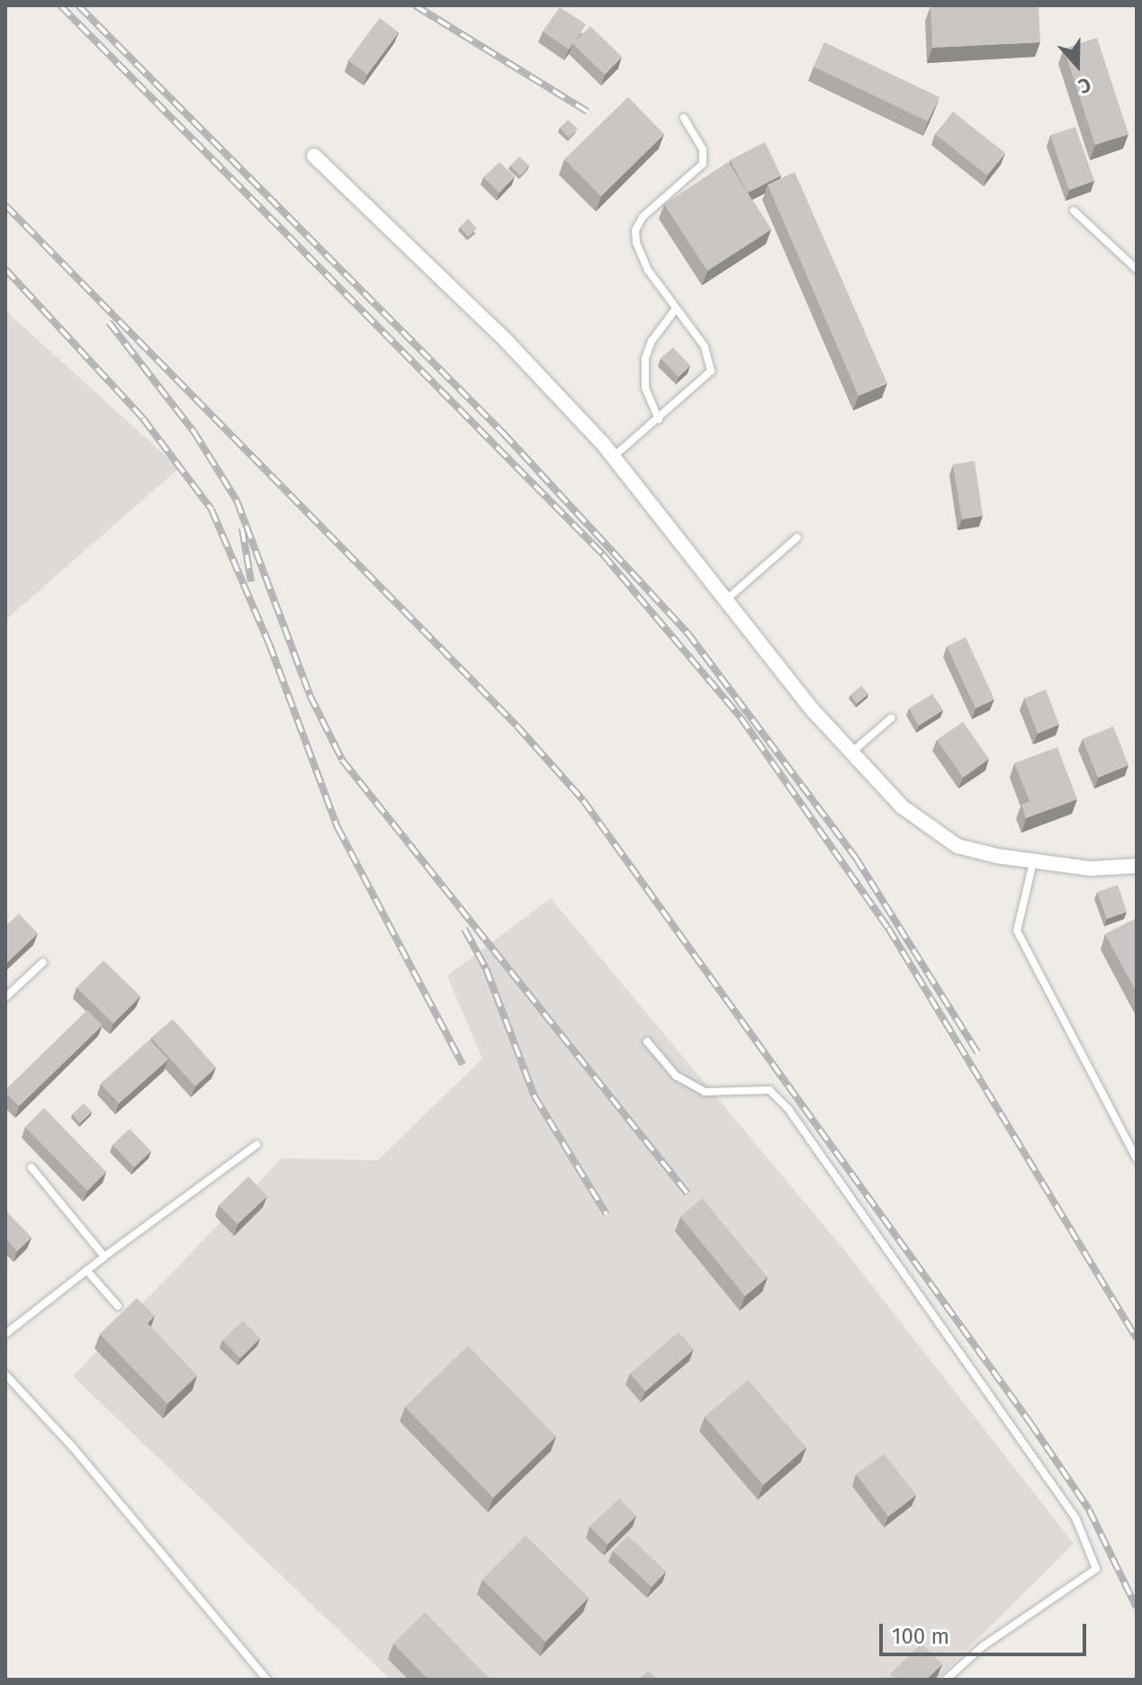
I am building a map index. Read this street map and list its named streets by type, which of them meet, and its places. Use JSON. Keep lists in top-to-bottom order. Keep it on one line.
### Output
{"scale_bar":"100 m","north":"bottom"}
